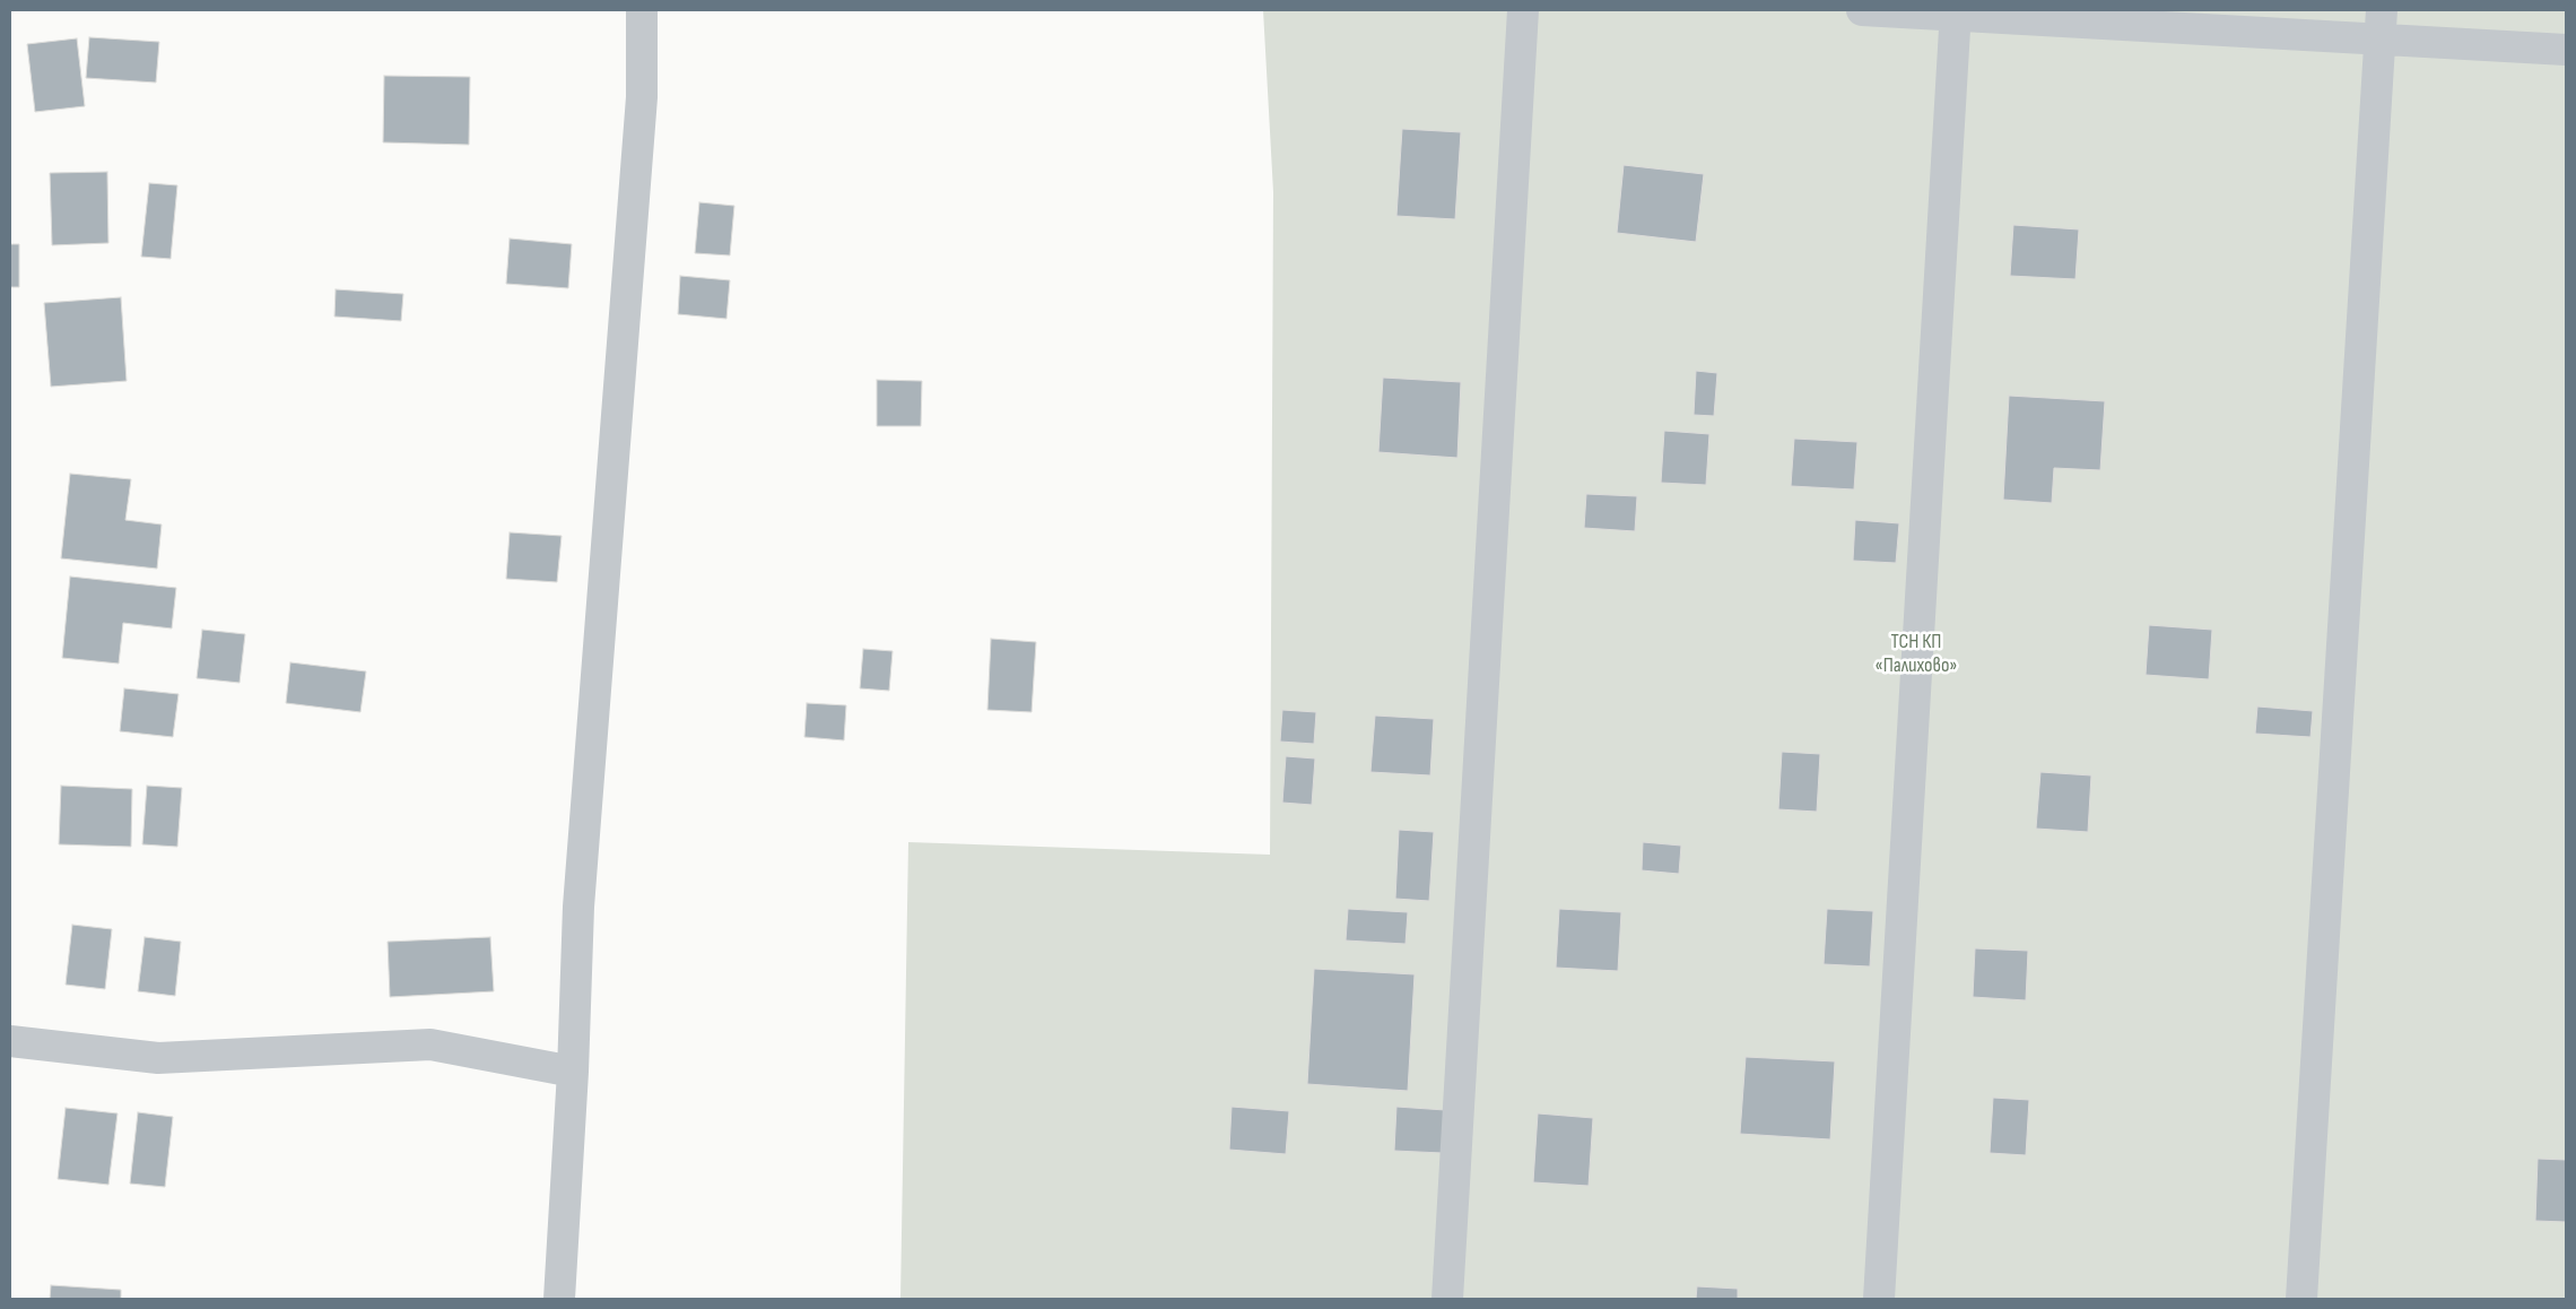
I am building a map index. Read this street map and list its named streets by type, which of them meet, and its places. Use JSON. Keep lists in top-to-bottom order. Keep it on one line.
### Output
{"parks":["ТСН КП «Палихово»"]}
